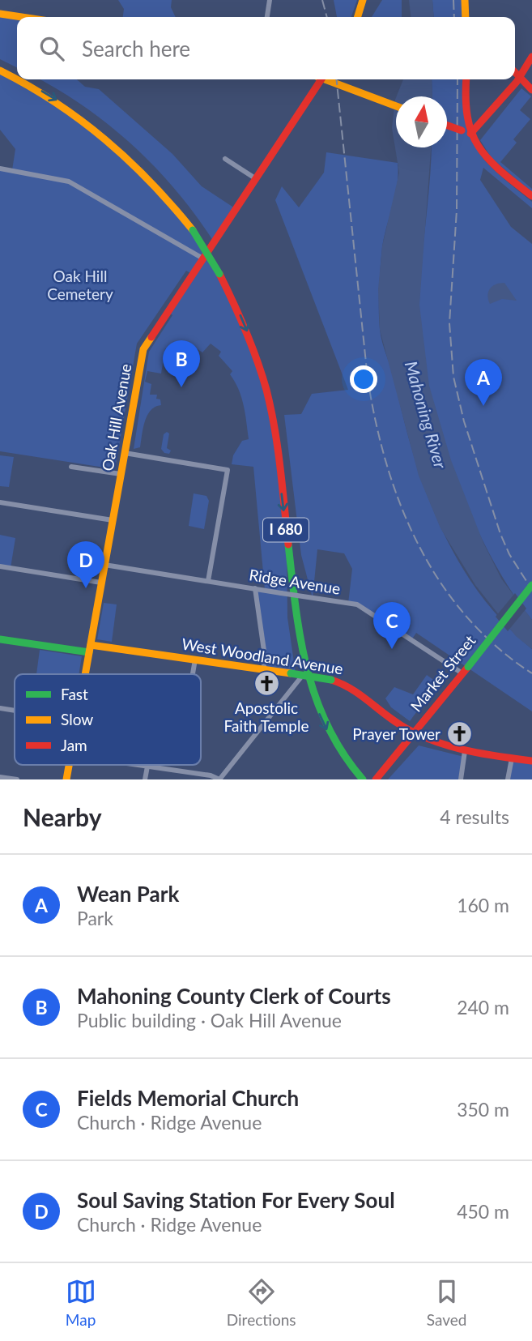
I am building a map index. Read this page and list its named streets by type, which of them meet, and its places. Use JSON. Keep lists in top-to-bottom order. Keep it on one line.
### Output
{"streets":{"main road":["Oak Hill Avenue","I 680","West Woodland Avenue","Market Street"],"street":["Ridge Avenue"]},"crossings":[["Oak Hill Avenue","Ridge Avenue"],["Oak Hill Avenue","West Woodland Avenue"],["Ridge Avenue","Market Street"],["West Woodland Avenue","Market Street"]],"water":["Mahoning River"],"parks":["Oak Hill Cemetery"],"places":{"church":["Apostolic Faith Temple","Prayer Tower"]},"legend":["Fast","Slow","Jam"],"north":"top","page":{"search":"Search here","pins":["B","A","D","C"],"heading":["Nearby","4 results"],"list":[{"mark":"A","name":"Wean Park","note":"Park","value":"160 m"},{"mark":"B","name":"Mahoning County Clerk of Courts","note":"Public building · Oak Hill Avenue","value":"240 m"},{"mark":"C","name":"Fields Memorial Church","note":"Church · Ridge Avenue","value":"350 m"},{"mark":"D","name":"Soul Saving Station For Every Soul","note":"Church · Ridge Avenue","value":"450 m"}],"nav":["Map","Directions","Saved"]}}
